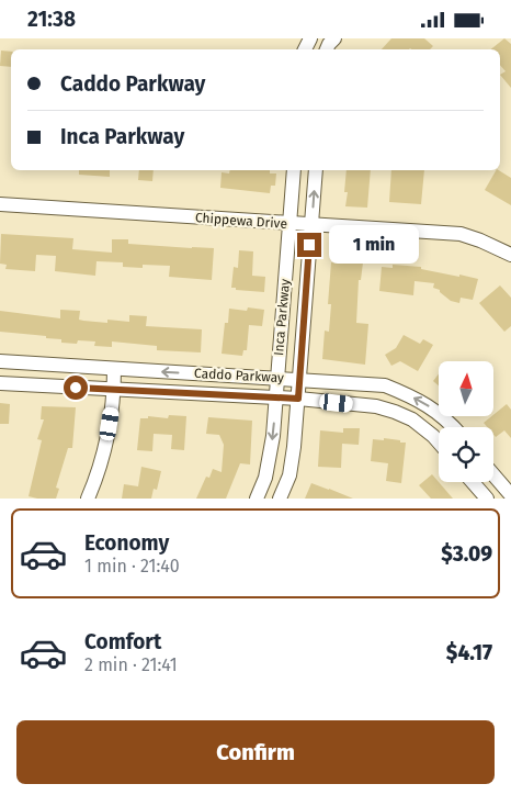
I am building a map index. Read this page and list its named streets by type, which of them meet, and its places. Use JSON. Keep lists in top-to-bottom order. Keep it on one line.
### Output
{"streets":{"street":["Chippewa Drive","Inca Parkway","Caddo Parkway"]},"crossings":[["Chippewa Drive","Inca Parkway"],["Inca Parkway","Caddo Parkway"]],"north":"top","page":{"status":"21:38","banner":["Caddo Parkway","Inca Parkway"],"bubble":"1 min","list":[{"name":"Economy","note":"1 min · 21:40","value":"$3.09"},{"name":"Comfort","note":"2 min · 21:41","value":"$4.17"}],"buttons":"Confirm"}}
